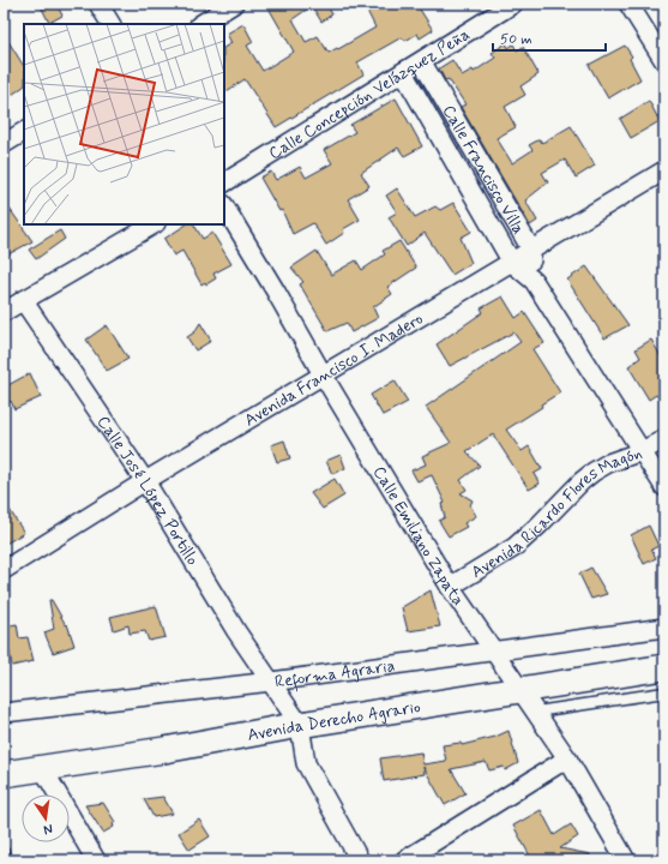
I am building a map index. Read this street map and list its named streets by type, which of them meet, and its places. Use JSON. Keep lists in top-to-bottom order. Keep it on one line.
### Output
{"streets":{"street":["Calle Concepción Velázquez Peña","Calle Francisco Villa","Avenida Francisco I. Madero","Calle José López Portillo","Avenida Ricardo Flores Magón","Calle Emiliano Zapata","Reforma Agraria","Avenida Derecho Agrario"]},"crossings":[["Calle Concepción Velázquez Peña","Calle Francisco Villa"],["Calle Francisco Villa","Avenida Francisco I. Madero"],["Calle Francisco Villa","Avenida Ricardo Flores Magón"],["Avenida Francisco I. Madero","Calle José López Portillo"],["Avenida Francisco I. Madero","Calle Emiliano Zapata"],["Calle José López Portillo","Reforma Agraria"],["Calle José López Portillo","Avenida Derecho Agrario"],["Avenida Ricardo Flores Magón","Calle Emiliano Zapata"],["Calle Emiliano Zapata","Reforma Agraria"],["Calle Emiliano Zapata","Avenida Derecho Agrario"]],"scale_bar":"50 m","north":"bottom"}
